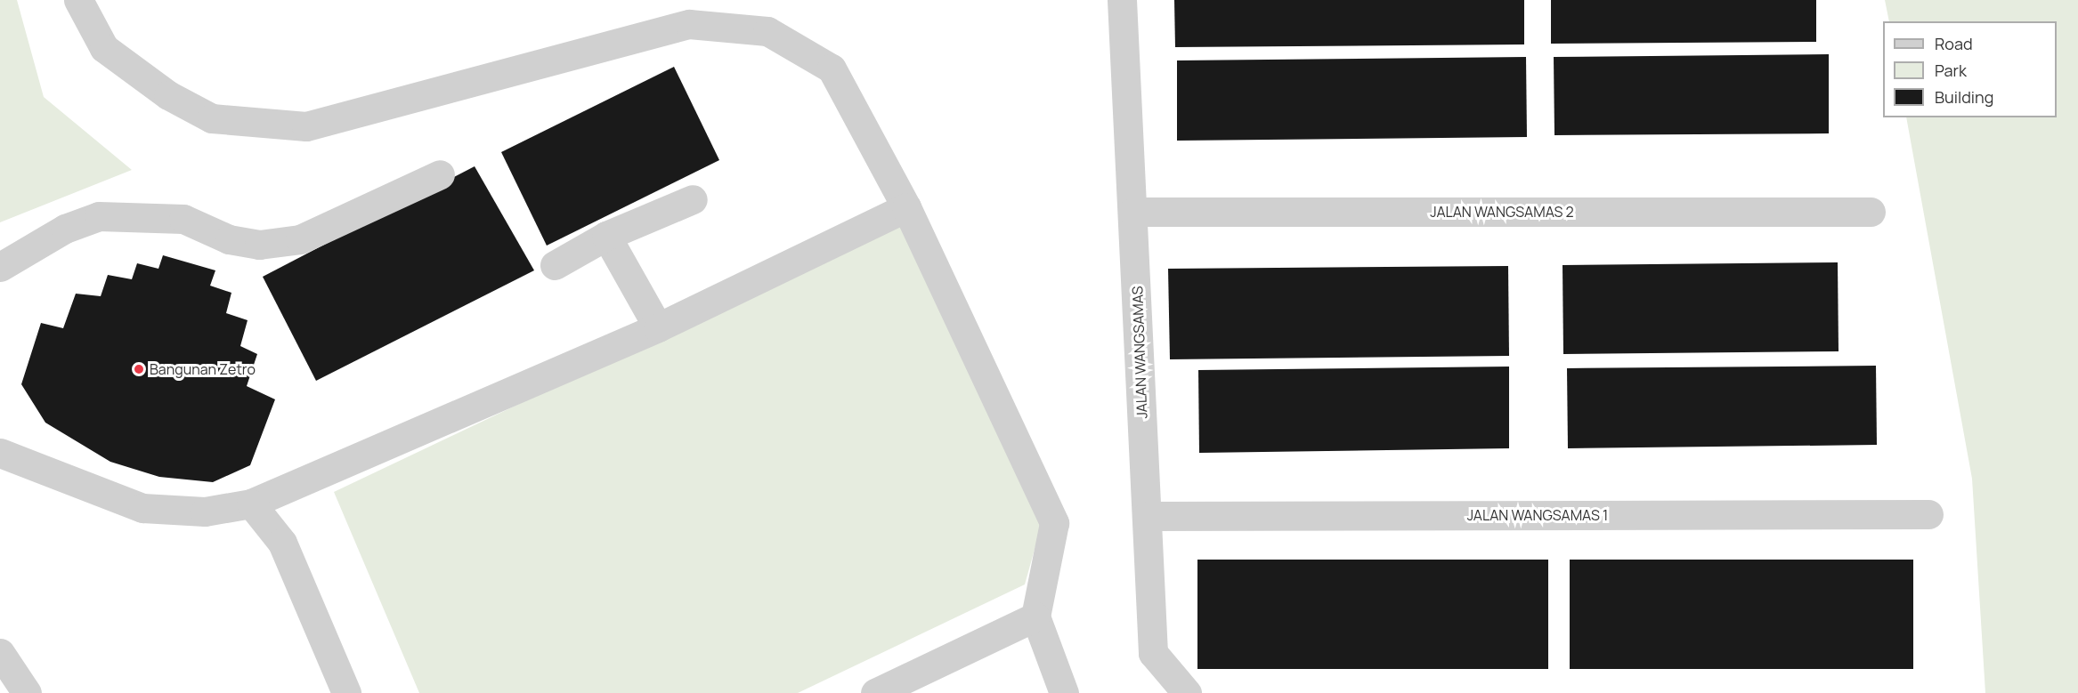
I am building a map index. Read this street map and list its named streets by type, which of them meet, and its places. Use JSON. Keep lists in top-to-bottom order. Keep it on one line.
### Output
{"streets":{"street":["JALAN WANGSAMAS 2","JALAN WANGSAMAS","JALAN WANGSAMAS 1"]},"crossings":[["JALAN WANGSAMAS 2","JALAN WANGSAMAS"],["JALAN WANGSAMAS","JALAN WANGSAMAS 1"]],"places":["Bangunan Zetro"],"legend":["Road","Park","Building"]}
